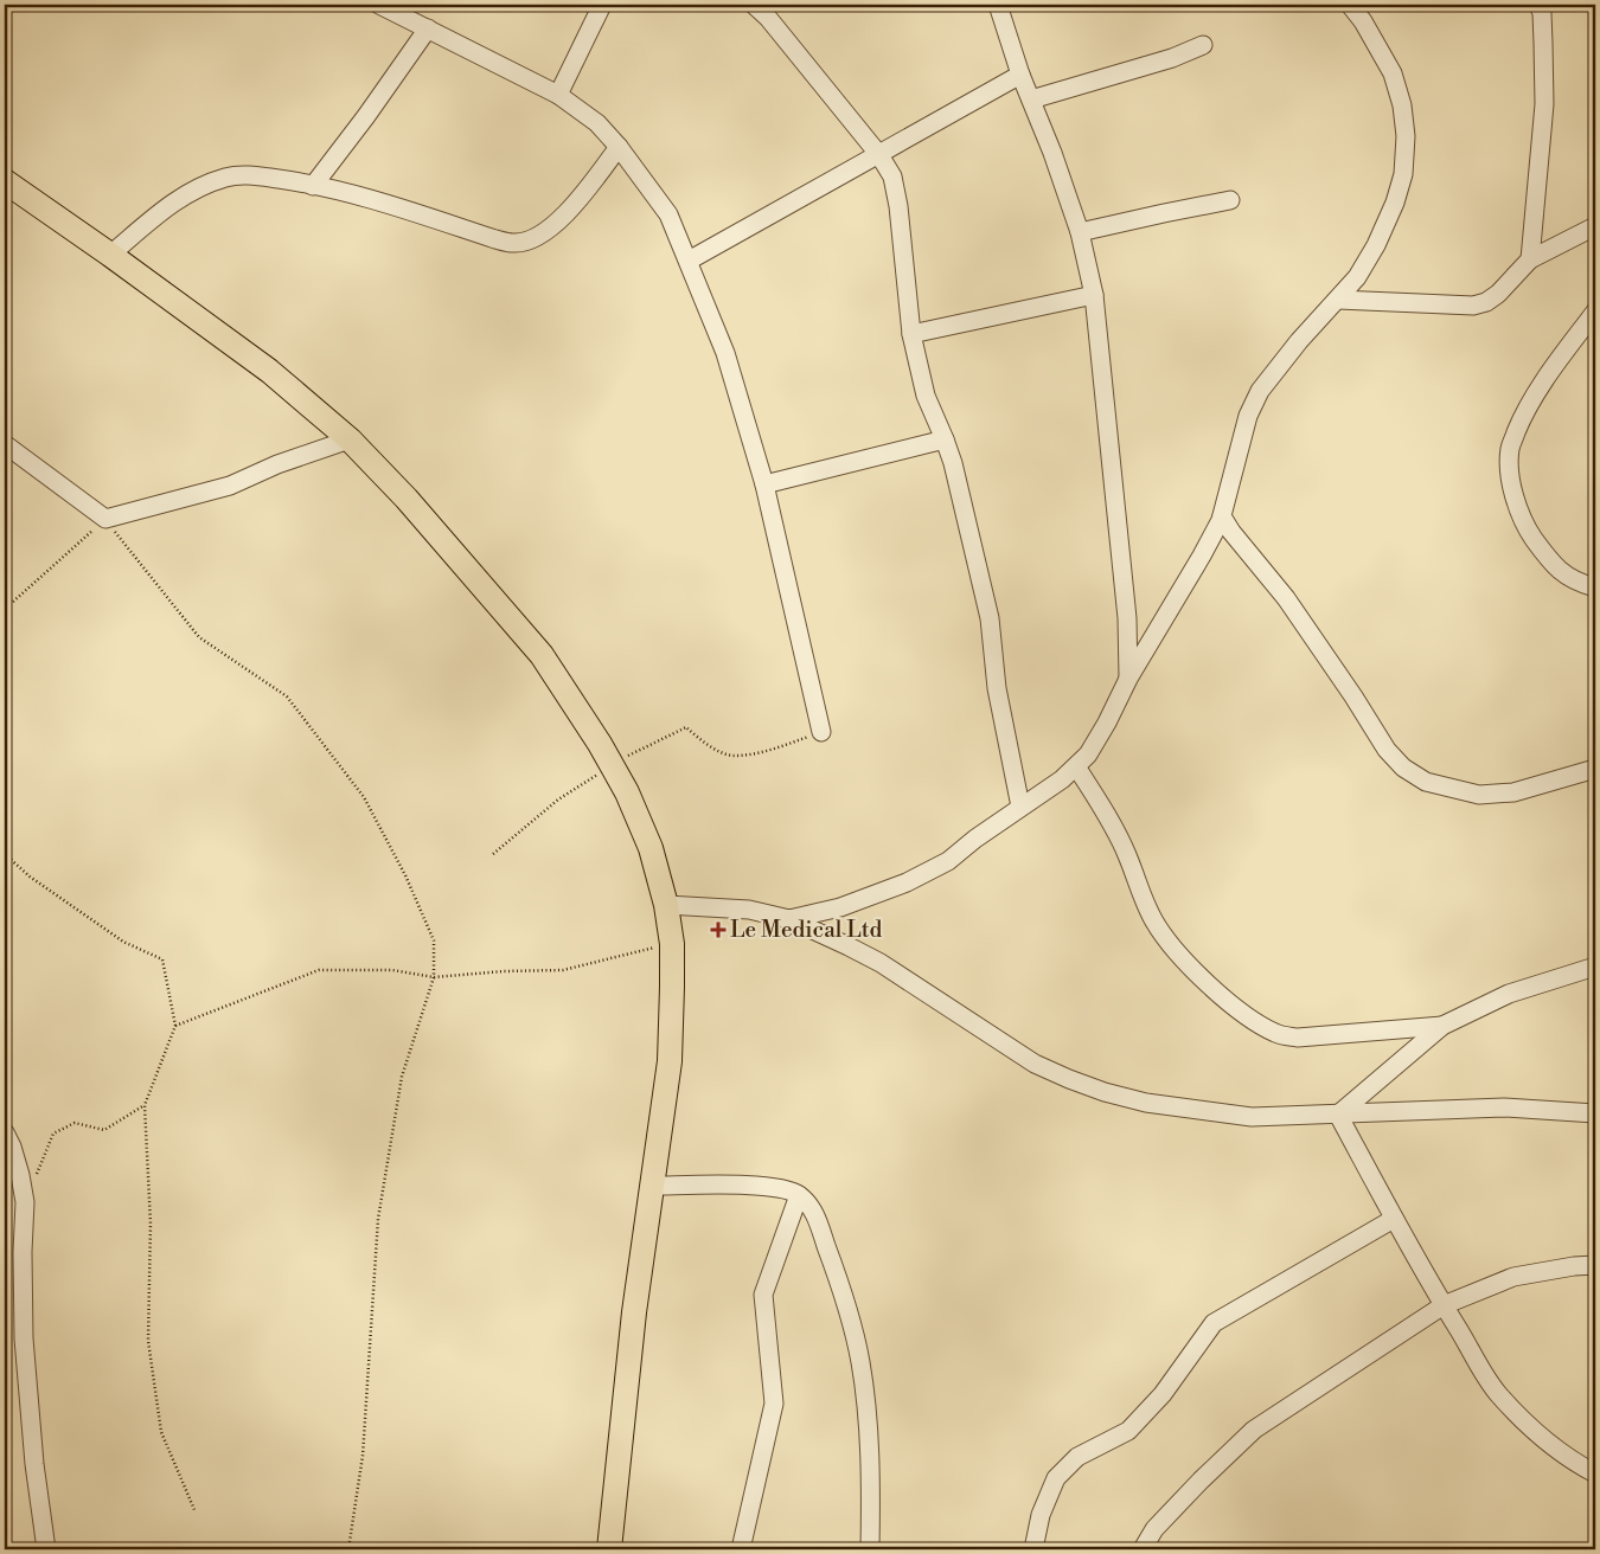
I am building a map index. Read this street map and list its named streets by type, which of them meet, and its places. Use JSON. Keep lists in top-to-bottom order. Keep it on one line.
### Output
{"places":{"health":["Le Medical Ltd"]}}
